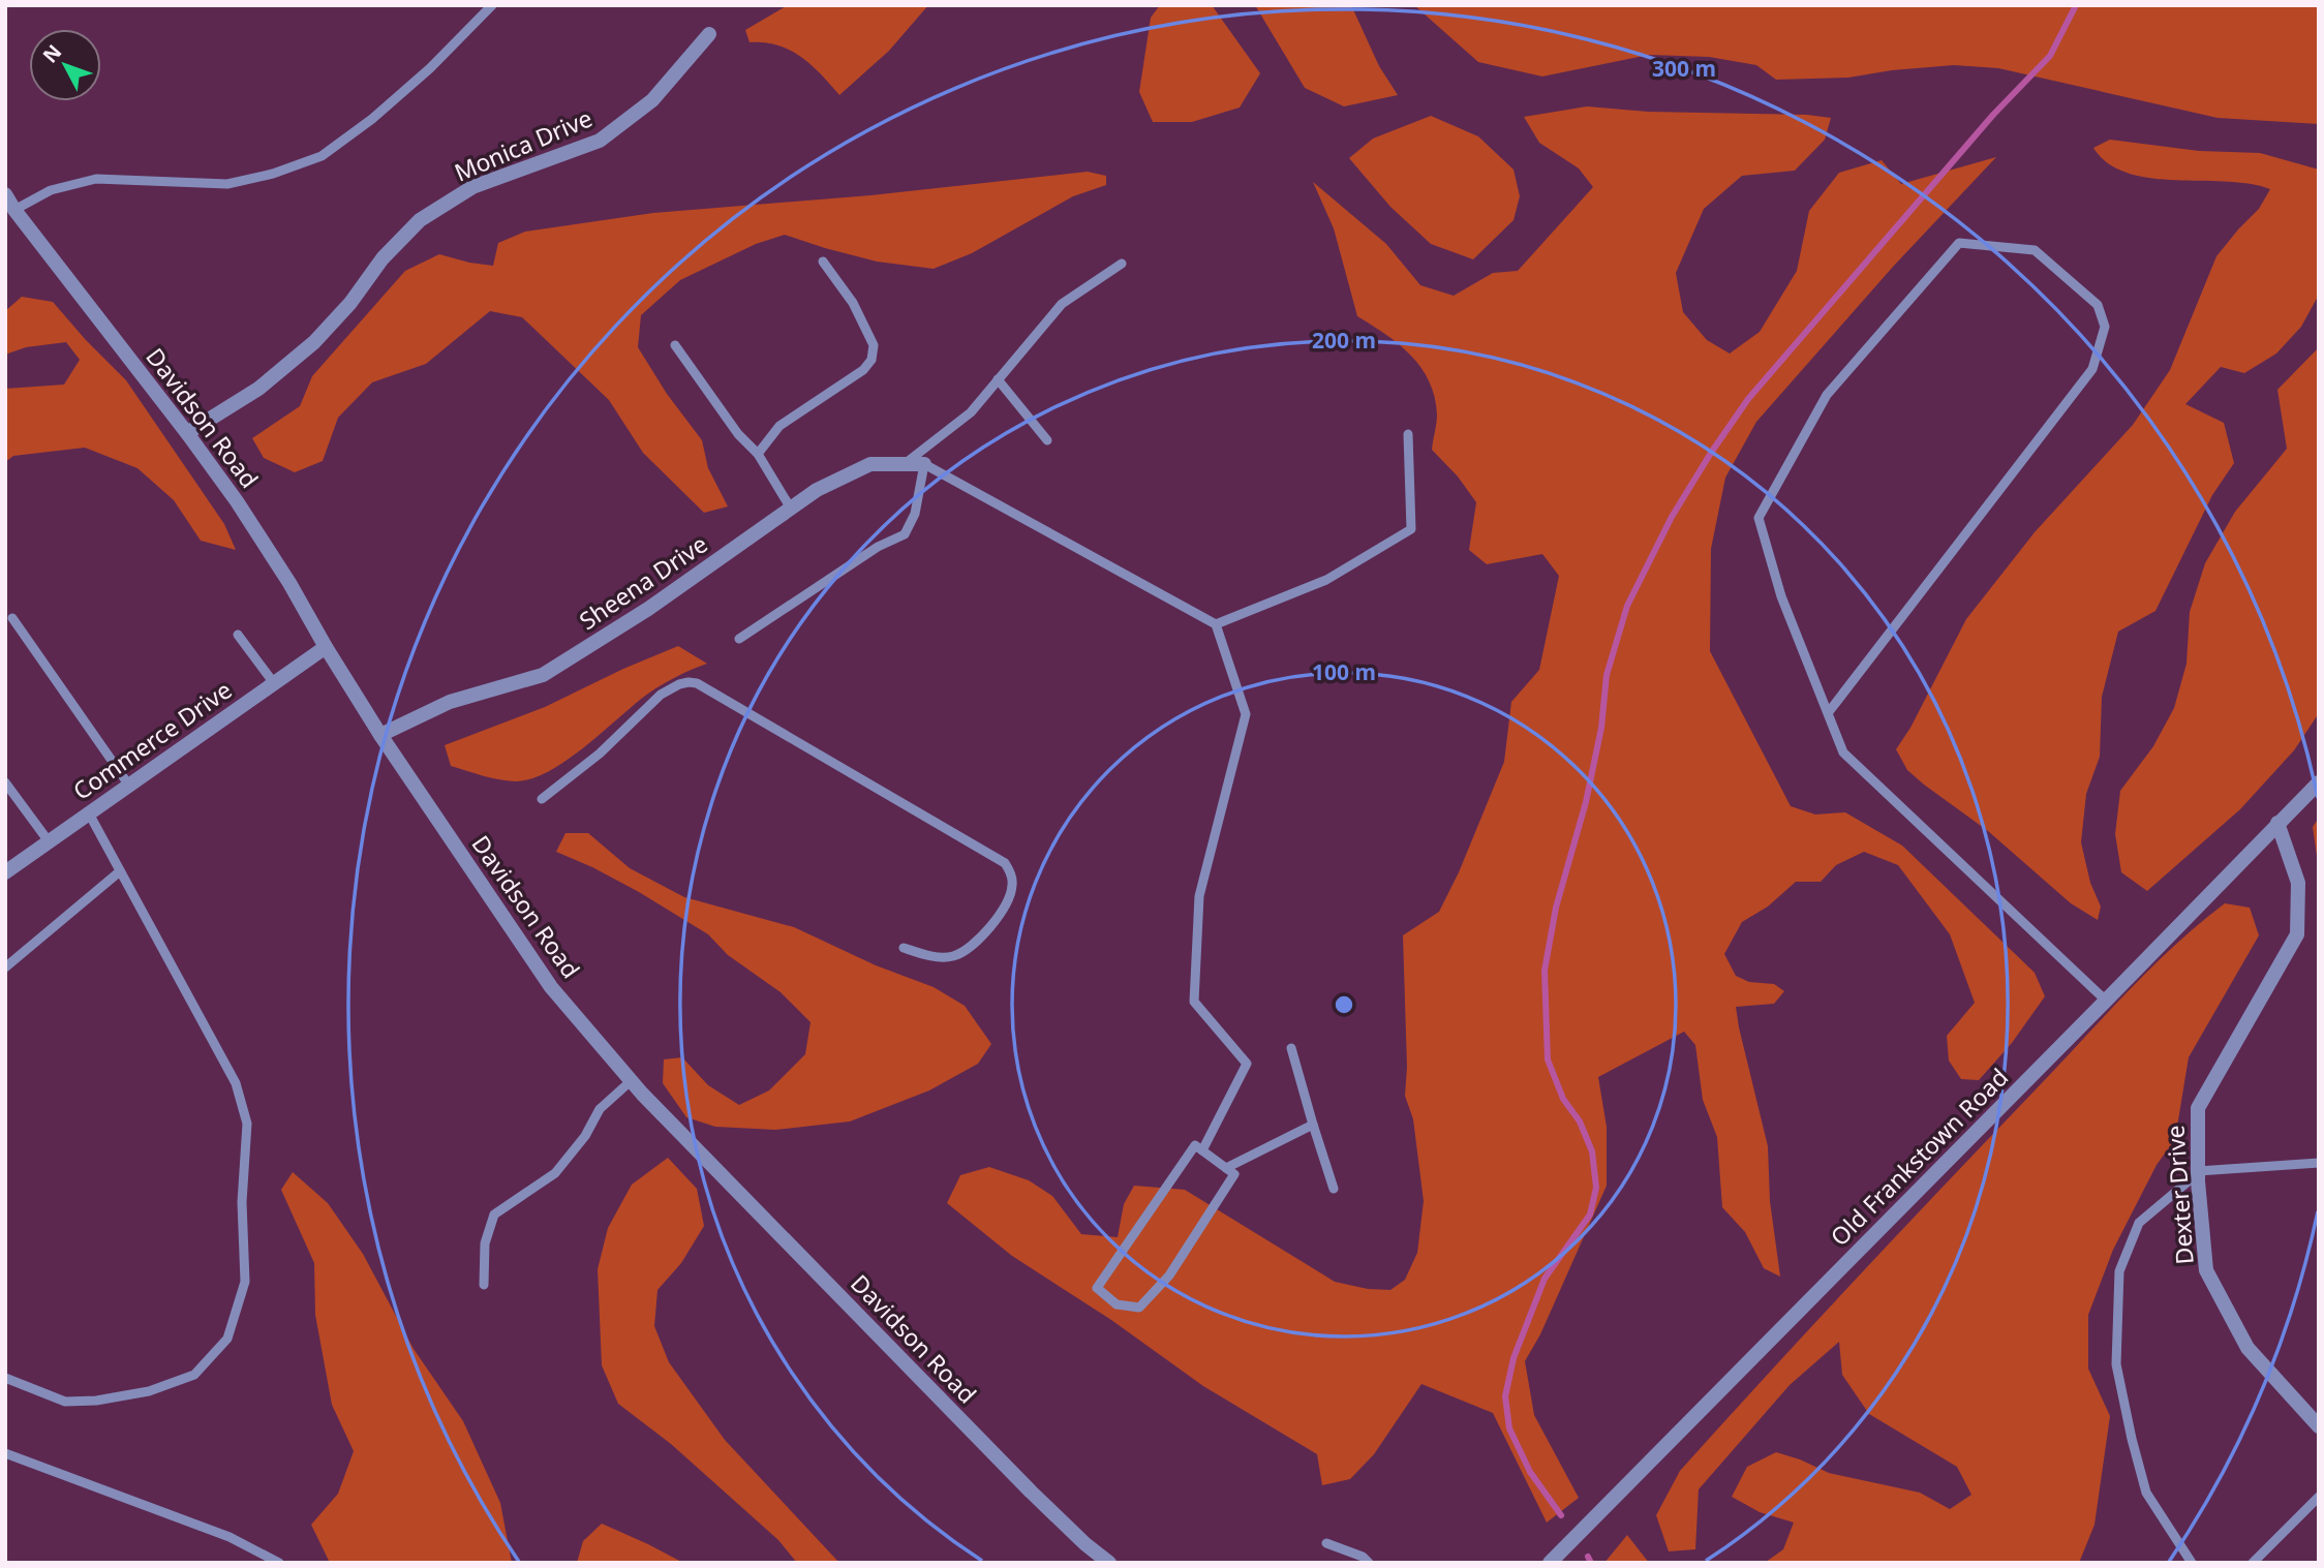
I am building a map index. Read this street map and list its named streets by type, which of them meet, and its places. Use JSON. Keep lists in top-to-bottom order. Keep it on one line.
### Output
{"streets":{"street":["Monica Drive","Davidson Road","Sheena Drive","Commerce Drive","Old Frankstown Road","Dexter Drive"]},"crossings":[["Monica Drive","Davidson Road"],["Davidson Road","Sheena Drive"],["Davidson Road","Commerce Drive"],["Old Frankstown Road","Dexter Drive"]],"north":"top left","rings":["300 m","200 m","100 m"]}
